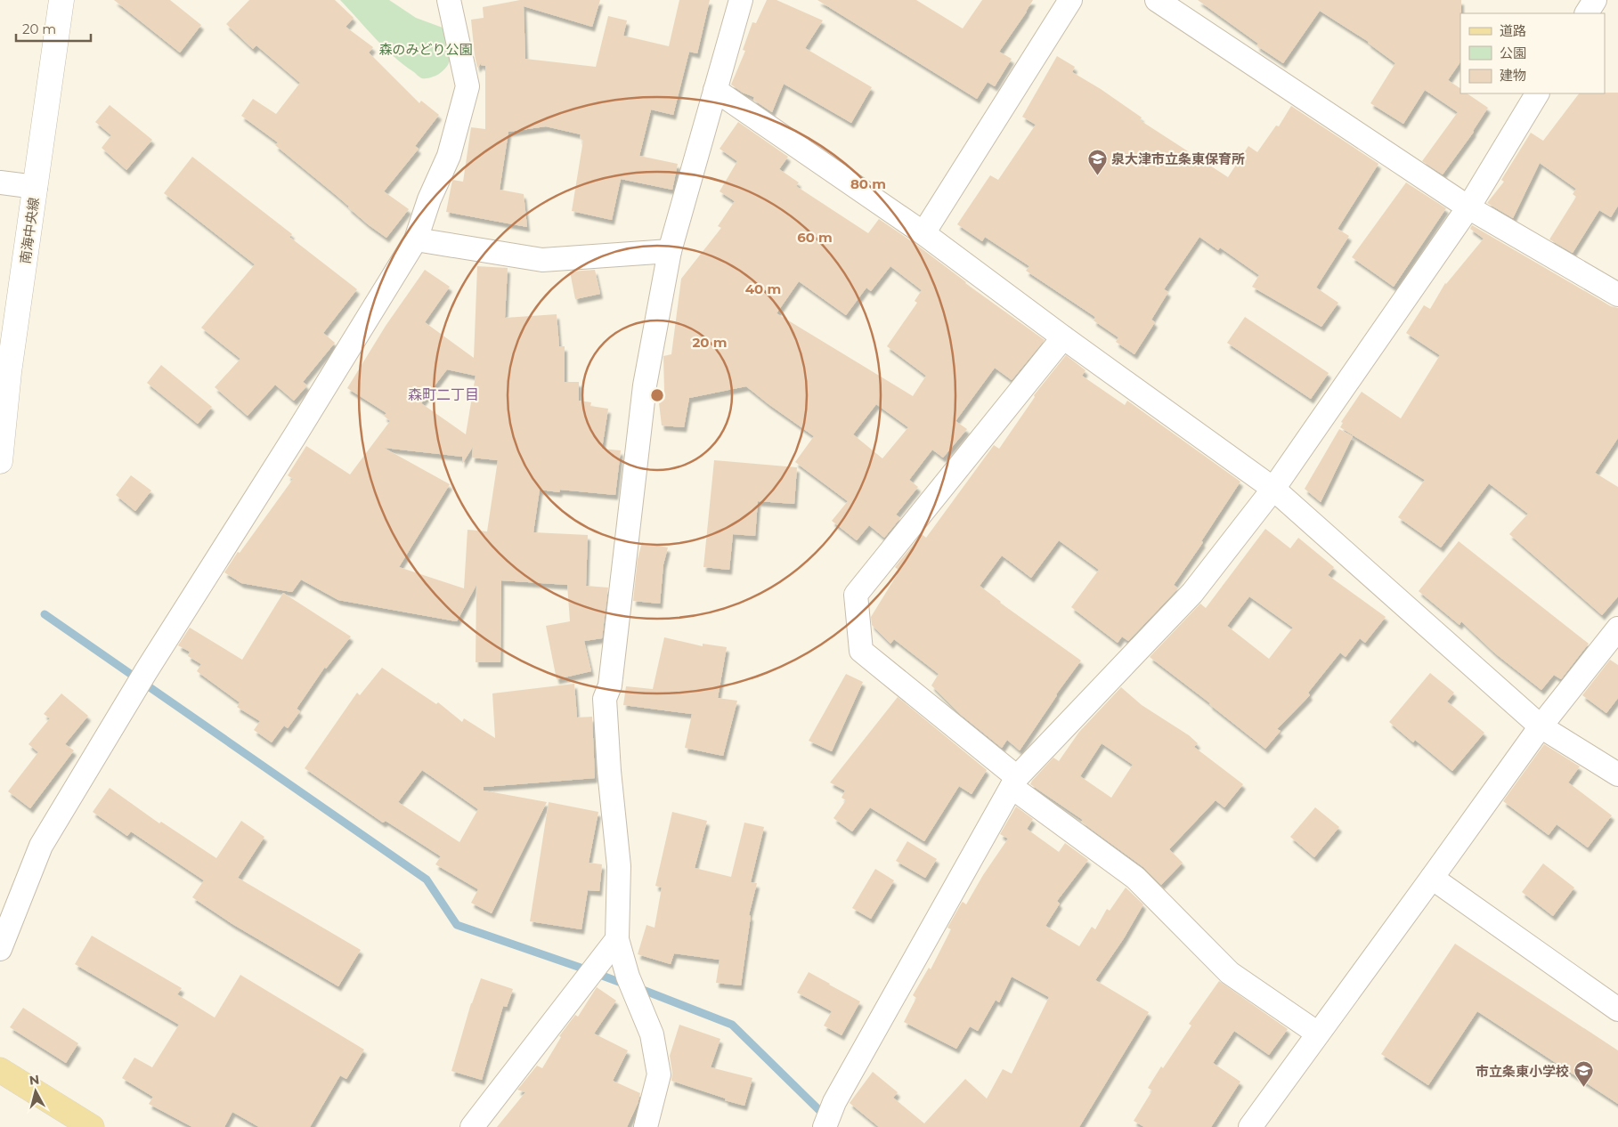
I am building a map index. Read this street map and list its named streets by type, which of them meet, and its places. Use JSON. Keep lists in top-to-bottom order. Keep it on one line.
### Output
{"streets":{"street":["南海中央線"]},"districts":["森町二丁目"],"parks":["森のみどり公園"],"places":{"school or university":["泉大津市立条東保育所","市立条東小学校"]},"legend":["道路","公園","建物"],"scale_bar":"20 m","north":"top","rings":["80 m","60 m","40 m","20 m"]}
